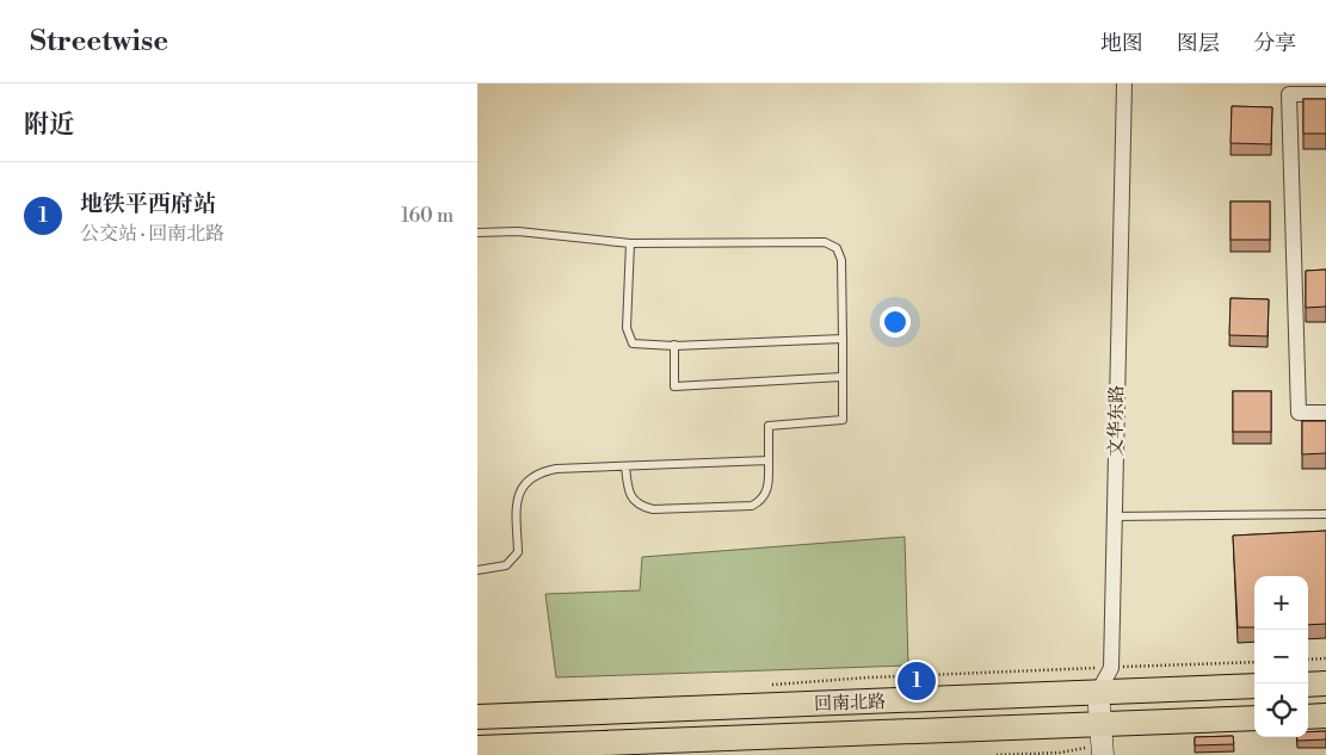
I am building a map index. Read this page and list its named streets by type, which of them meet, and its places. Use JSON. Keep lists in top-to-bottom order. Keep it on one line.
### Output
{"streets":{"main road":["回南北路"],"street":["文华东路"]},"crossings":[["文华东路","回南北路"]],"page":{"header":"Streetwise","nav":["地图","图层","分享"],"heading":"附近","list":[{"mark":"1","name":"地铁平西府站","note":"公交站 · 回南北路","value":"160 m"}],"map_buttons":["+","−"],"pins":"1"}}
